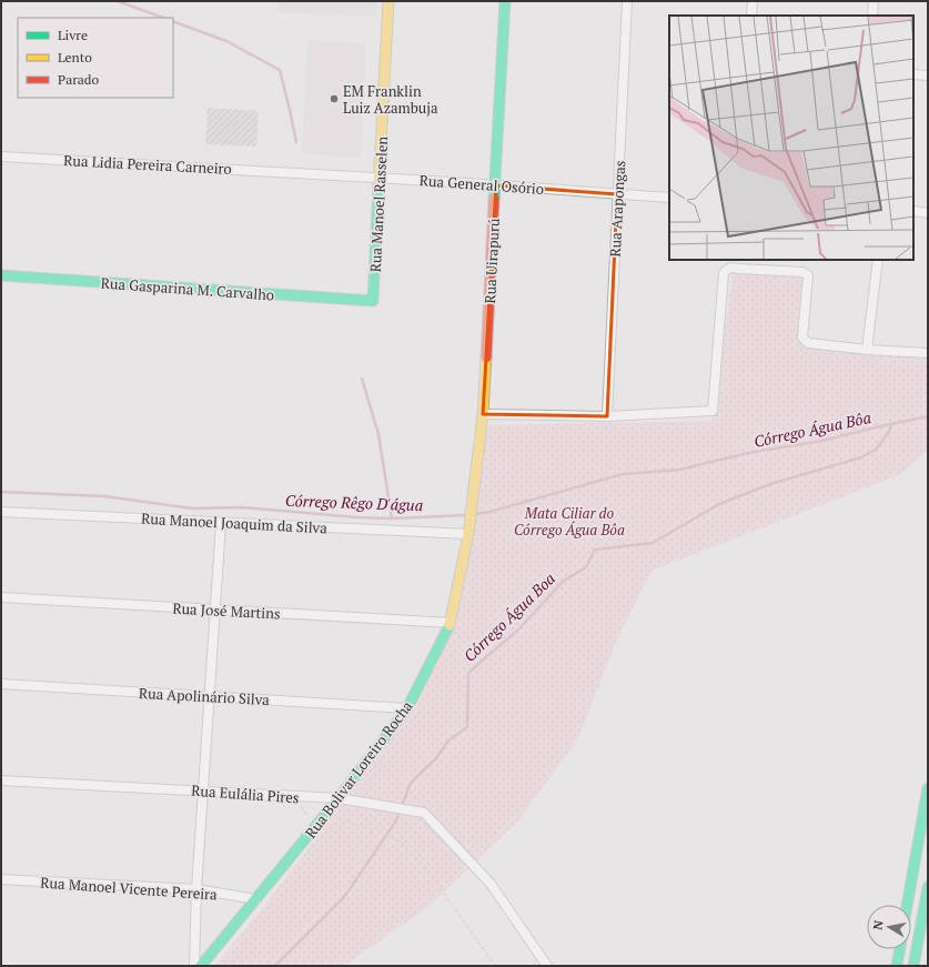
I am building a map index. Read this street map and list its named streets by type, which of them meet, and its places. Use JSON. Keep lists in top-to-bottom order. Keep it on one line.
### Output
{"streets":{"main road":["Rua Manoel Rasselen","Rua Uirapurú","Rua Gasparina M. Carvalho","Rua Bolivar Loreiro Rocha"],"street":["Rua Lidia Pereira Carneiro","Rua General Osório","Rua Arapongas","Rua Manoel Joaquim da Silva","Rua José Martins","Rua Apolinário Silva","Rua Eulália Pires","Rua Manoel Vicente Pereira"]},"crossings":[["Rua Lidia Pereira Carneiro","Rua General Osório"],["Rua General Osório","Rua Manoel Rasselen"],["Rua General Osório","Rua Arapongas"],["Rua General Osório","Rua Uirapurú"],["Rua Manoel Rasselen","Rua Gasparina M. Carvalho"],["Rua Uirapurú","Rua Bolivar Loreiro Rocha"],["Rua Manoel Joaquim da Silva","Rua Bolivar Loreiro Rocha"],["Rua José Martins","Rua Bolivar Loreiro Rocha"],["Rua Apolinário Silva","Rua Bolivar Loreiro Rocha"],["Rua Bolivar Loreiro Rocha","Rua Eulália Pires"],["Rua Bolivar Loreiro Rocha","Rua Manoel Vicente Pereira"]],"water":["Córrego Água Bôa","Córrego Rêgo D'água","Córrego Água Boa"],"parks":["Mata Ciliar do Córrego Água Bôa"],"places":["EM Franklin Luiz Azambuja"],"legend":["Livre","Lento","Parado"],"north":"left"}
